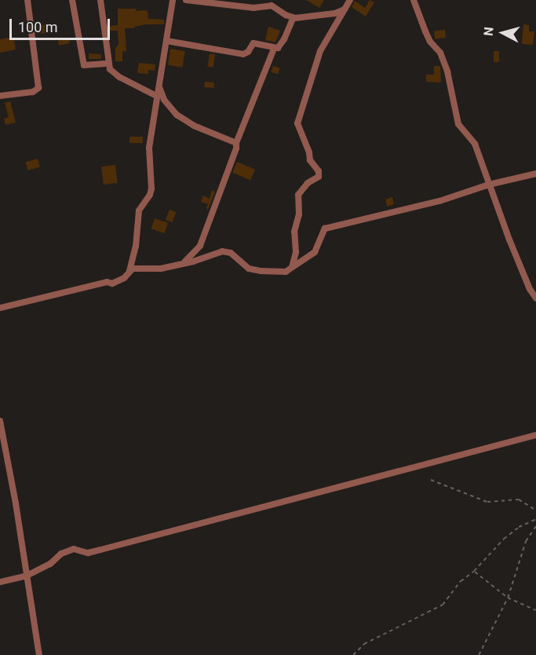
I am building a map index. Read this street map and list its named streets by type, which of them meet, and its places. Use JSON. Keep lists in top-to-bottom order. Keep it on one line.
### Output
{"scale_bar":"100 m","north":"left"}
